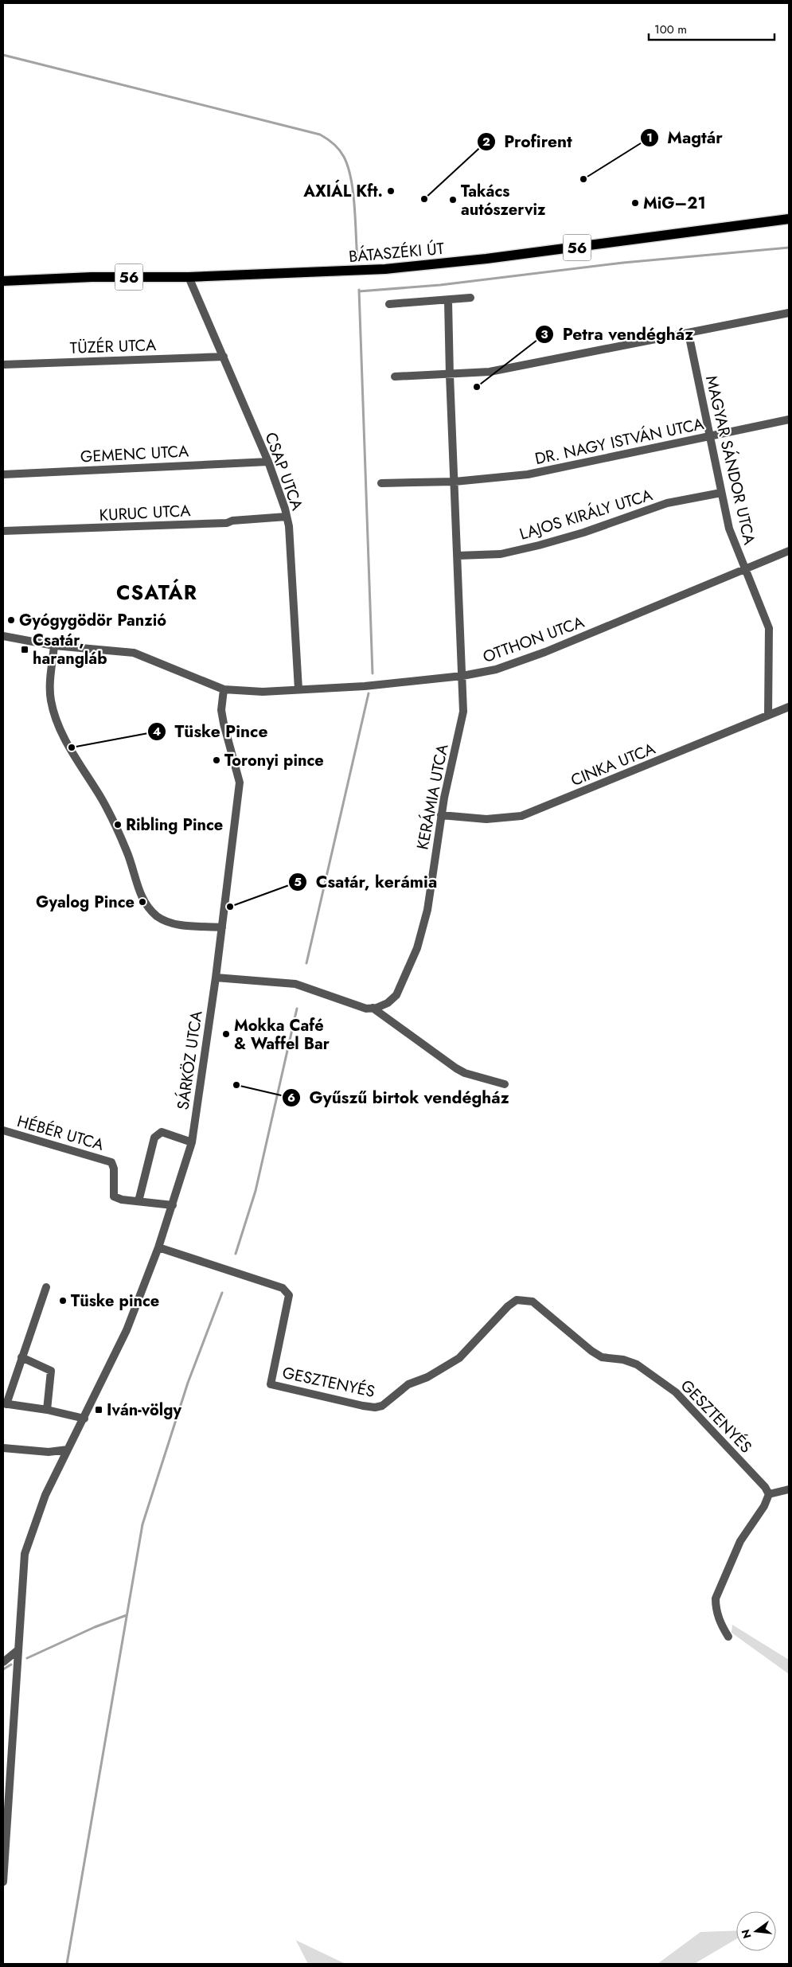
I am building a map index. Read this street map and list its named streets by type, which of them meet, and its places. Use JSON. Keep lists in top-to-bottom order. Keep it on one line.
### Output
{"streets":{"main road":["56","BÁTASZÉKI ÚT"],"street":["TÜZÉR UTCA","DR. NAGY ISTVÁN UTCA","GEMENC UTCA","MAGYAR SÁNDOR UTCA","CSAP UTCA","KURUC UTCA","LAJOS KIRÁLY UTCA","OTTHON UTCA","CINKA UTCA","KERÁMIA UTCA","SÁRKÖZ UTCA","HÉBÉR UTCA","GESZTENYÉS"]},"crossings":[["BÁTASZÉKI ÚT","CSAP UTCA"],["TÜZÉR UTCA","CSAP UTCA"],["DR. NAGY ISTVÁN UTCA","MAGYAR SÁNDOR UTCA"],["DR. NAGY ISTVÁN UTCA","KERÁMIA UTCA"],["GEMENC UTCA","CSAP UTCA"],["MAGYAR SÁNDOR UTCA","LAJOS KIRÁLY UTCA"],["MAGYAR SÁNDOR UTCA","OTTHON UTCA"],["MAGYAR SÁNDOR UTCA","CINKA UTCA"],["CSAP UTCA","KURUC UTCA"],["CSAP UTCA","OTTHON UTCA"],["LAJOS KIRÁLY UTCA","KERÁMIA UTCA"],["OTTHON UTCA","KERÁMIA UTCA"],["OTTHON UTCA","SÁRKÖZ UTCA"],["CINKA UTCA","KERÁMIA UTCA"],["SÁRKÖZ UTCA","HÉBÉR UTCA"],["SÁRKÖZ UTCA","GESZTENYÉS"]],"districts":["CSATÁR"],"places":{"other":["Magtár","AXIÁL Kft.","Profirent","Takács autószerviz","MiG–21","Petra vendégház","Gyógygödör Panzió","Tüske Pince","Toronyi pince","Ribling Pince","Gyalog Pince","Csatár, kerámia","Mokka Café & Waffel Bar","Gyűszű birtok vendégház","Tüske pince"],"transit":["Csatár, harangláb","Iván-völgy"]},"scale_bar":"100 m","north":"left"}
